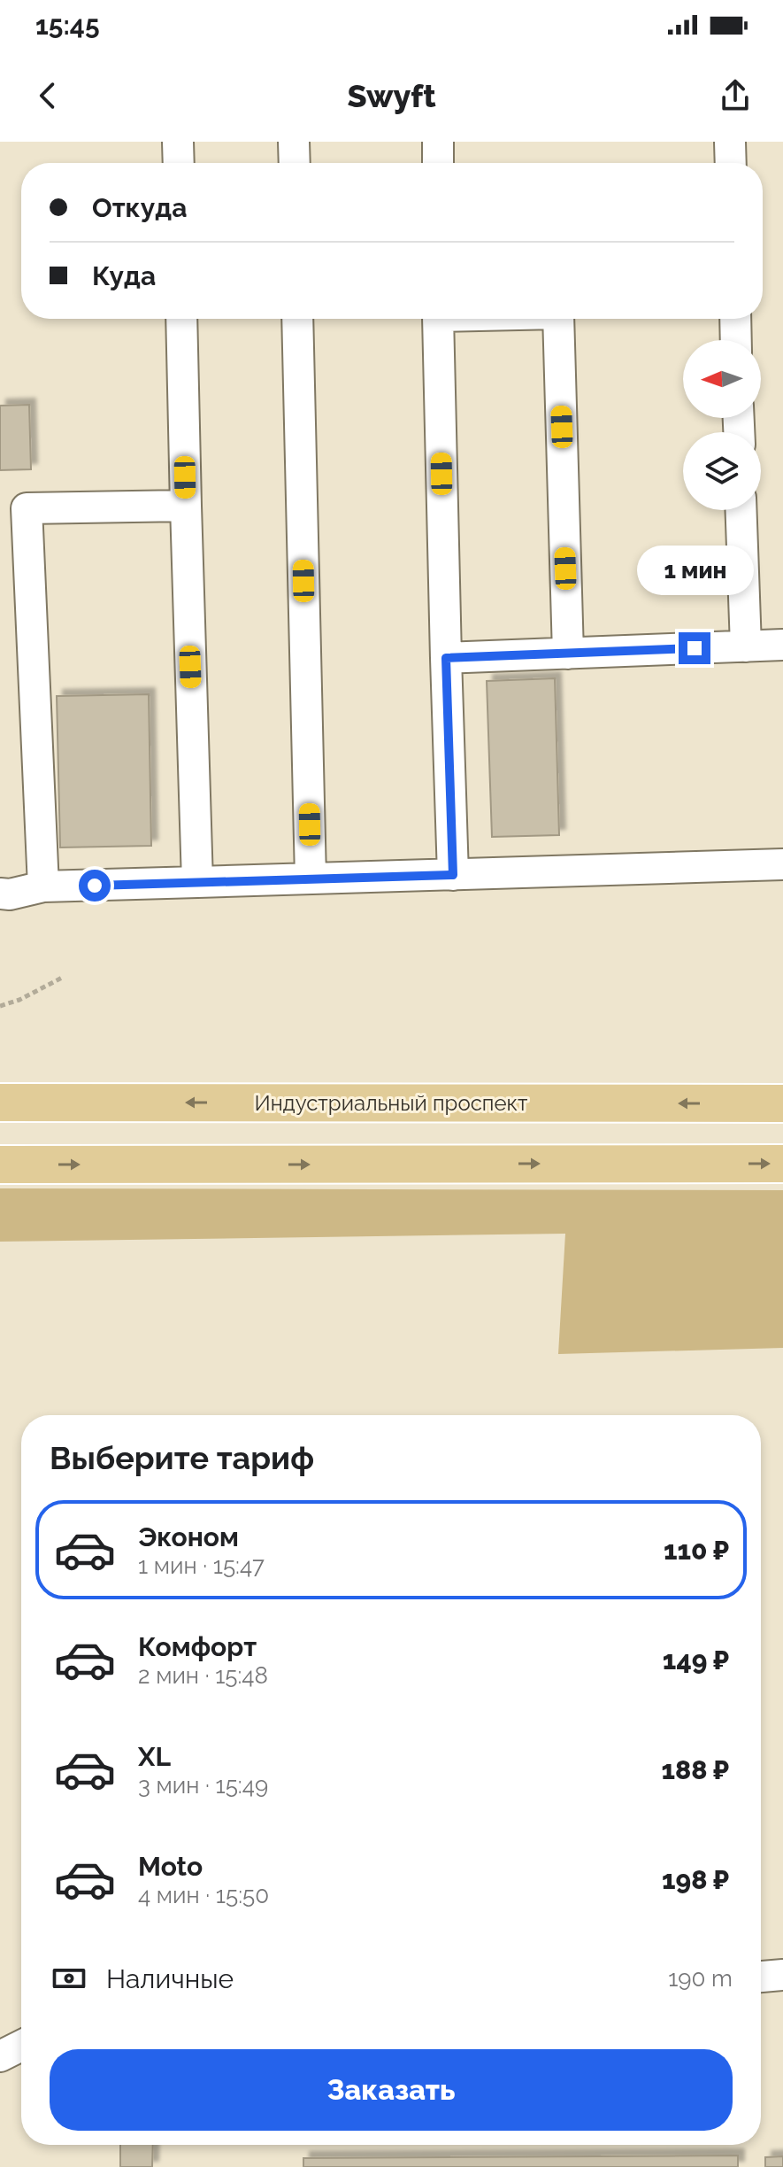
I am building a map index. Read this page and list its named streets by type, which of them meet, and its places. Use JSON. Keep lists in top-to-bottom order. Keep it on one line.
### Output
{"streets":{"main road":["Индустриальный проспект"]},"north":"left","page":{"status":"15:45","header":"Swyft","banner":["Откуда","Куда"],"bubble":"1 мин","heading":"Выберите тариф","list":[{"name":"Эконом","note":"1 мин · 15:47","value":"110 ₽"},{"name":"Комфорт","note":"2 мин · 15:48","value":"149 ₽"},{"name":"XL","note":"3 мин · 15:49","value":"188 ₽"},{"name":"Moto","note":"4 мин · 15:50","value":"198 ₽"}],"pay":["Наличные","190 m"],"buttons":"Заказать"}}
